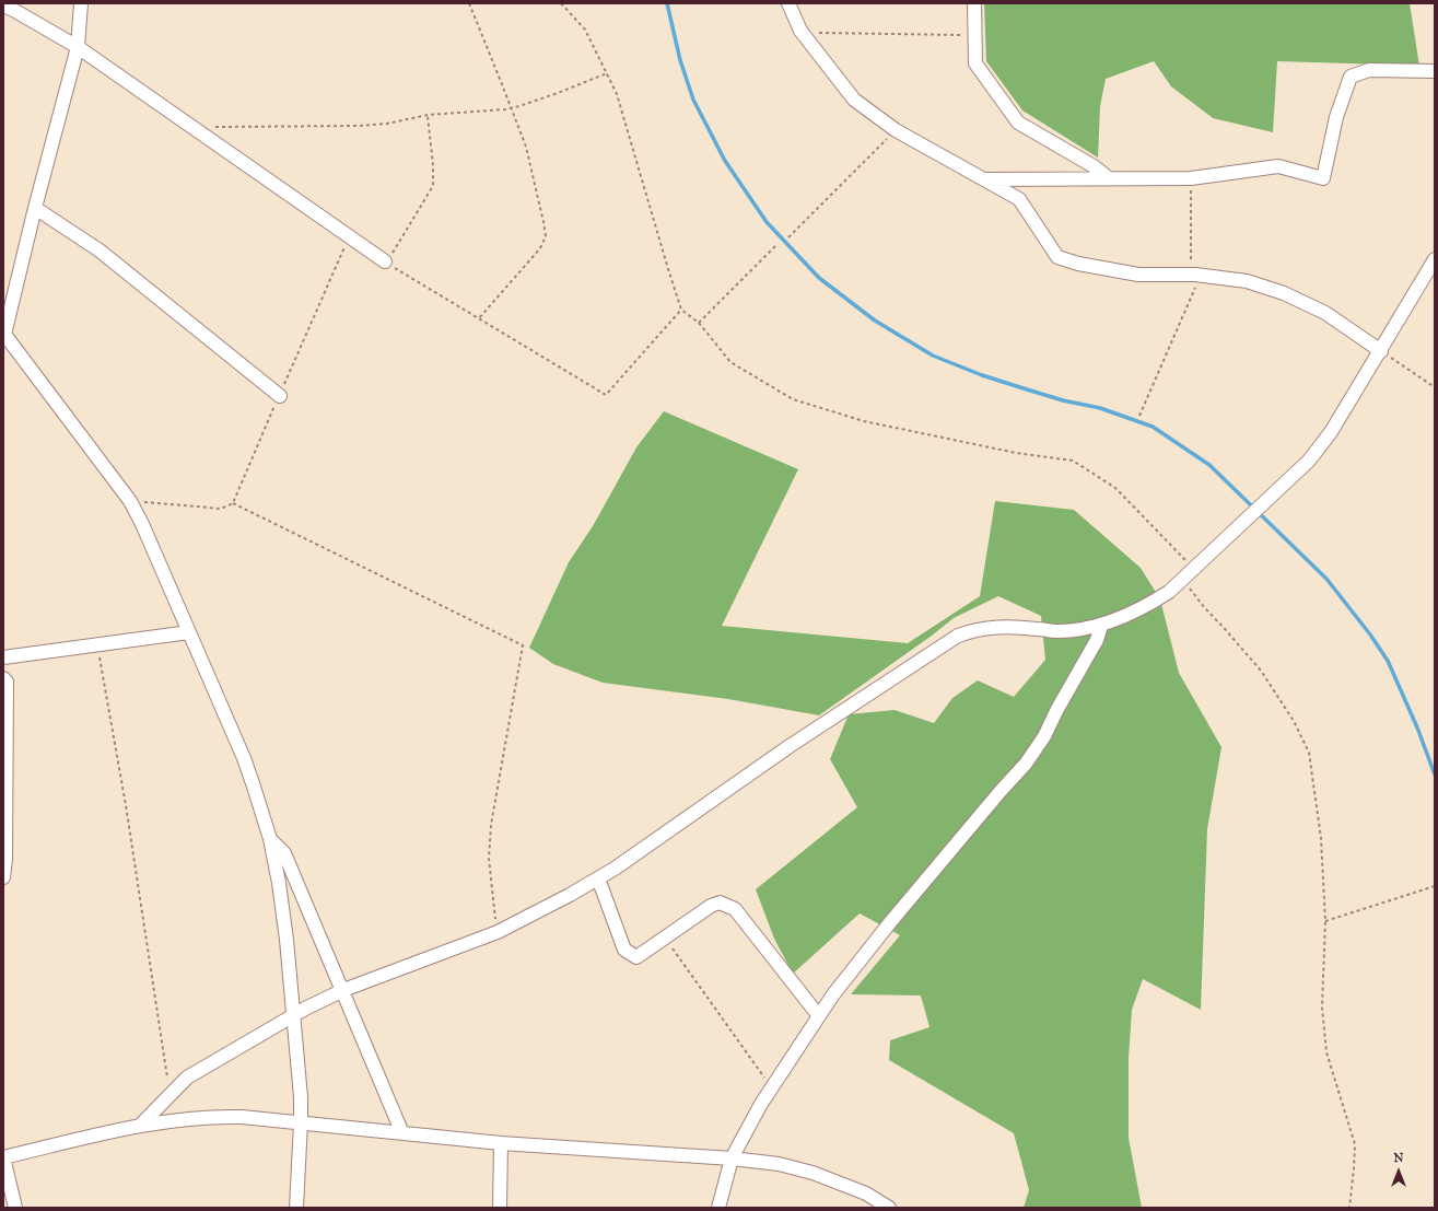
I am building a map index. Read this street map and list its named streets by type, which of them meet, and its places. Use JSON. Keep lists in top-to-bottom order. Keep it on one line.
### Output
{"north":"top"}
